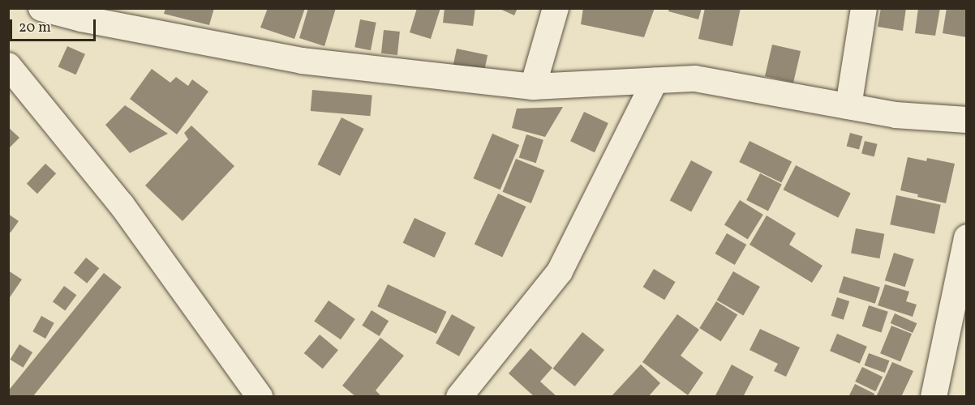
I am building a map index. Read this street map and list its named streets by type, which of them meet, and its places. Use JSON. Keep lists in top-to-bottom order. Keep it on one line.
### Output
{"scale_bar":"20 m"}
